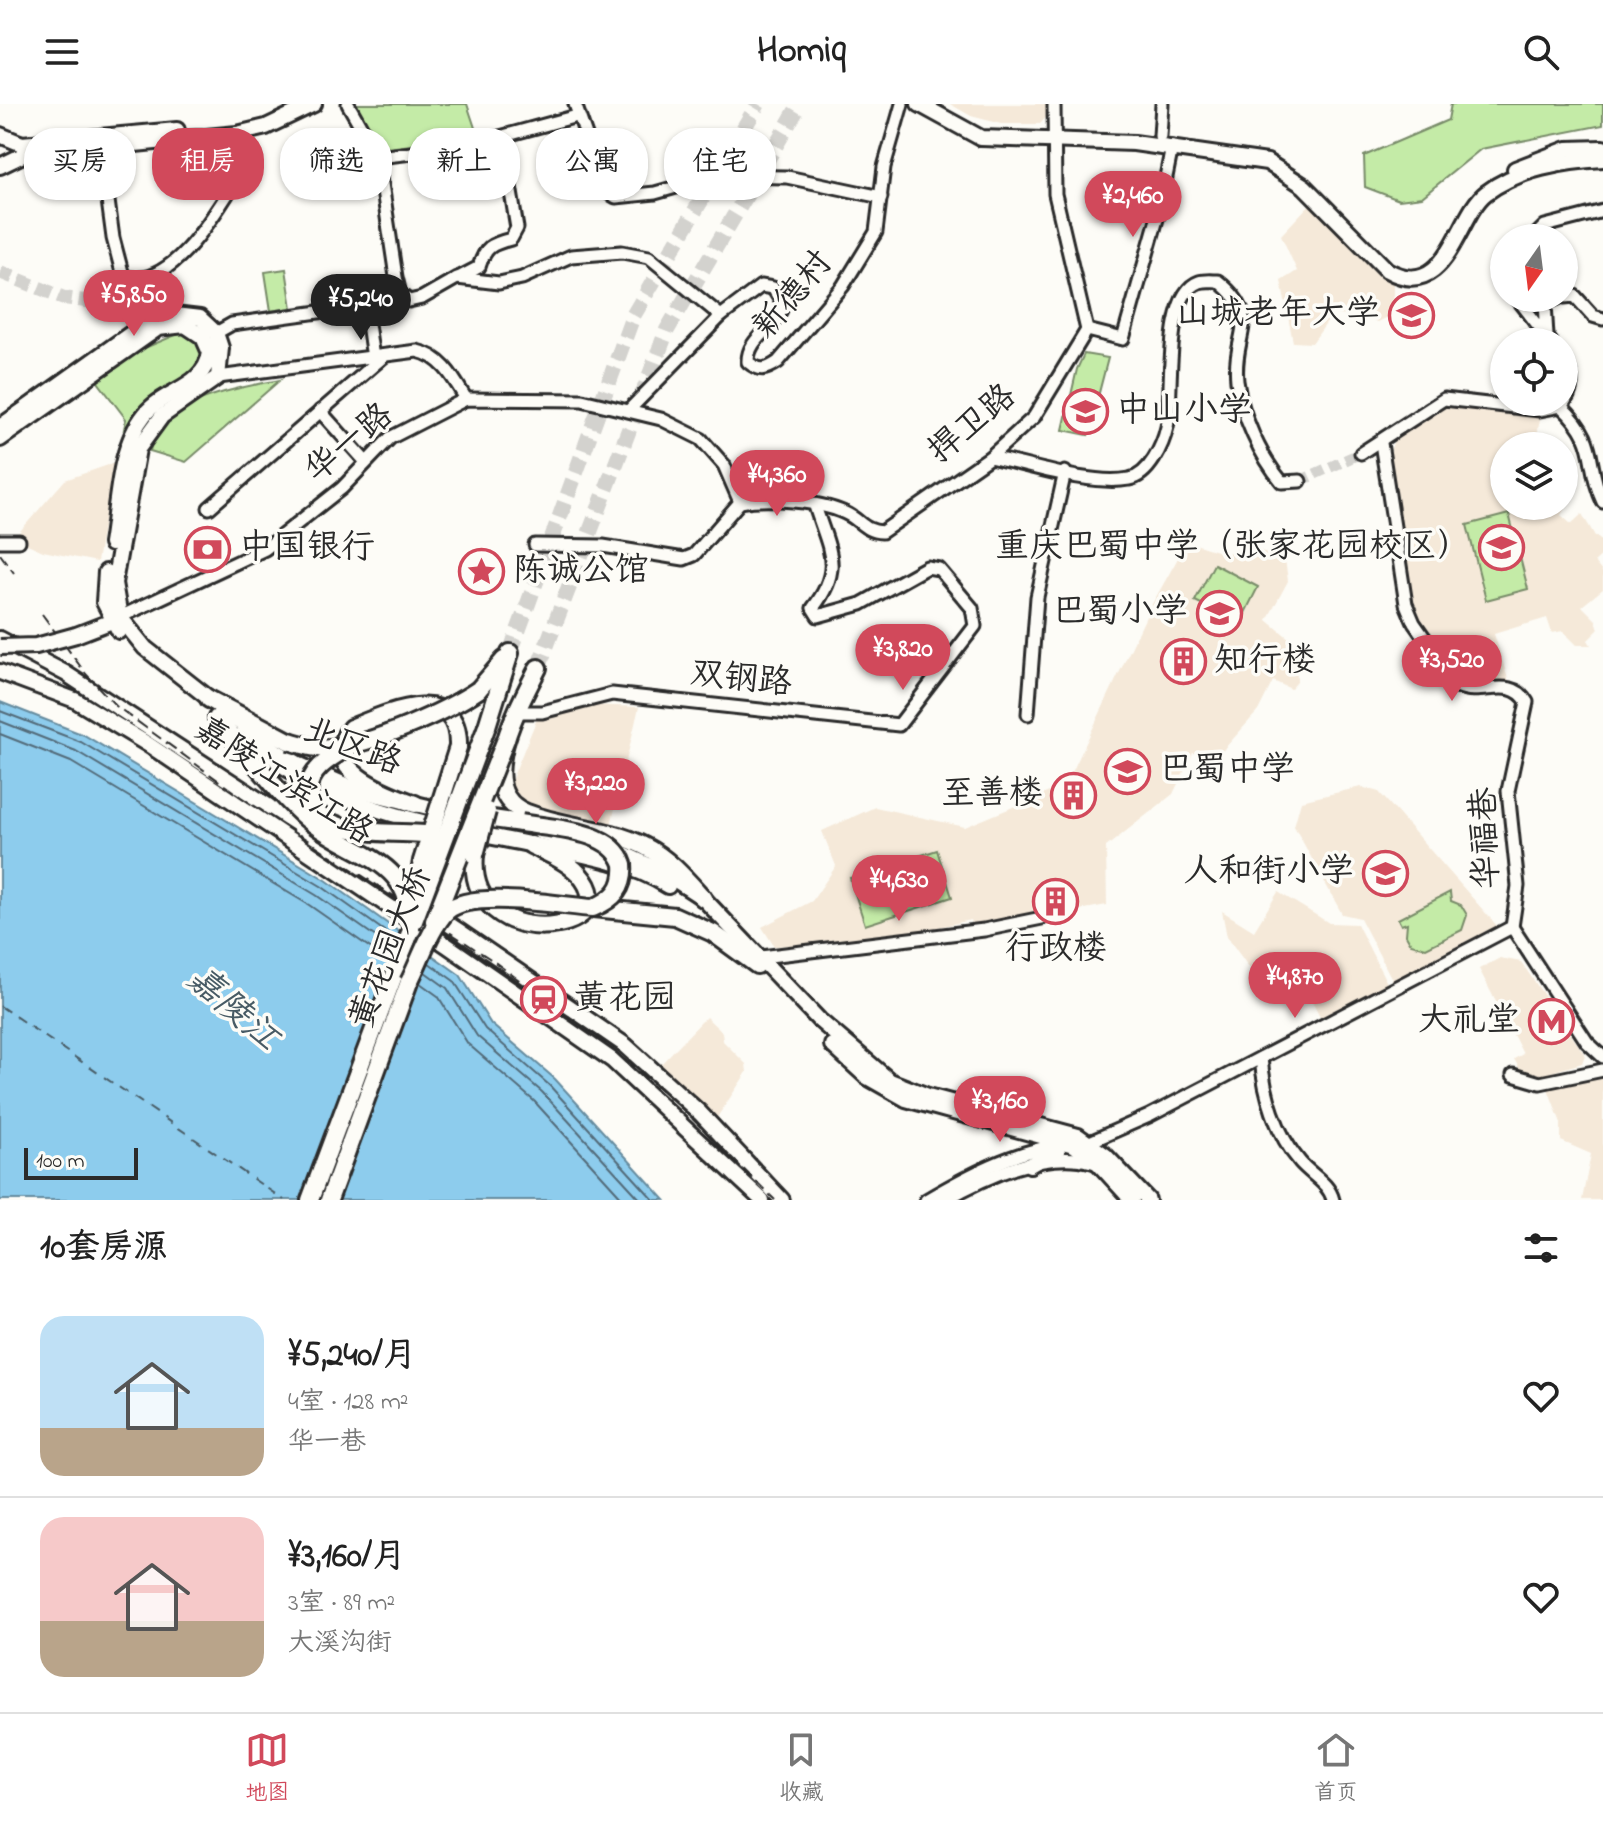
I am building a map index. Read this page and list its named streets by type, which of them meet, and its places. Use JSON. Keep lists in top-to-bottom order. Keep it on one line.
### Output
{"streets":{"highway":["黄花园大桥"],"main road":["北区路","嘉陵江滨江路"],"street":["新德村","捍卫路","华一路","双钢路","华福巷"]},"crossings":[["新德村","华一路"],["捍卫路","双钢路"],["华一路","北区路"],["双钢路","黄花园大桥"]],"water":["嘉陵江"],"places":{"school or university":["山城老年大学","中山小学","重庆巴蜀中学（张家花园校区）","巴蜀小学","巴蜀中学","人和街小学"],"bank":["中国银行"],"place":["陈诚公馆"],"building":["知行楼","至善楼","行政楼"],"station":["黄花园"],"metro station":["大礼堂"]},"scale_bar":"100 m","north":"bottom","page":{"header":"Homiq","chip":["买房","租房","筛选","新上","公寓","住宅"],"price":["¥2,460","¥5,850","¥5,240","¥4,360","¥3,820","¥3,520","¥3,220","¥4,630","¥4,870","¥3,160"],"scale":"100 m","heading":"10套房源","list":[{"name":"¥5,240/月","note":"4室 · 128 m² · 华一巷"},{"name":"¥3,160/月","note":"3室 · 89 m² · 大溪沟街"}],"tabs":["地图","收藏","首页"]}}
